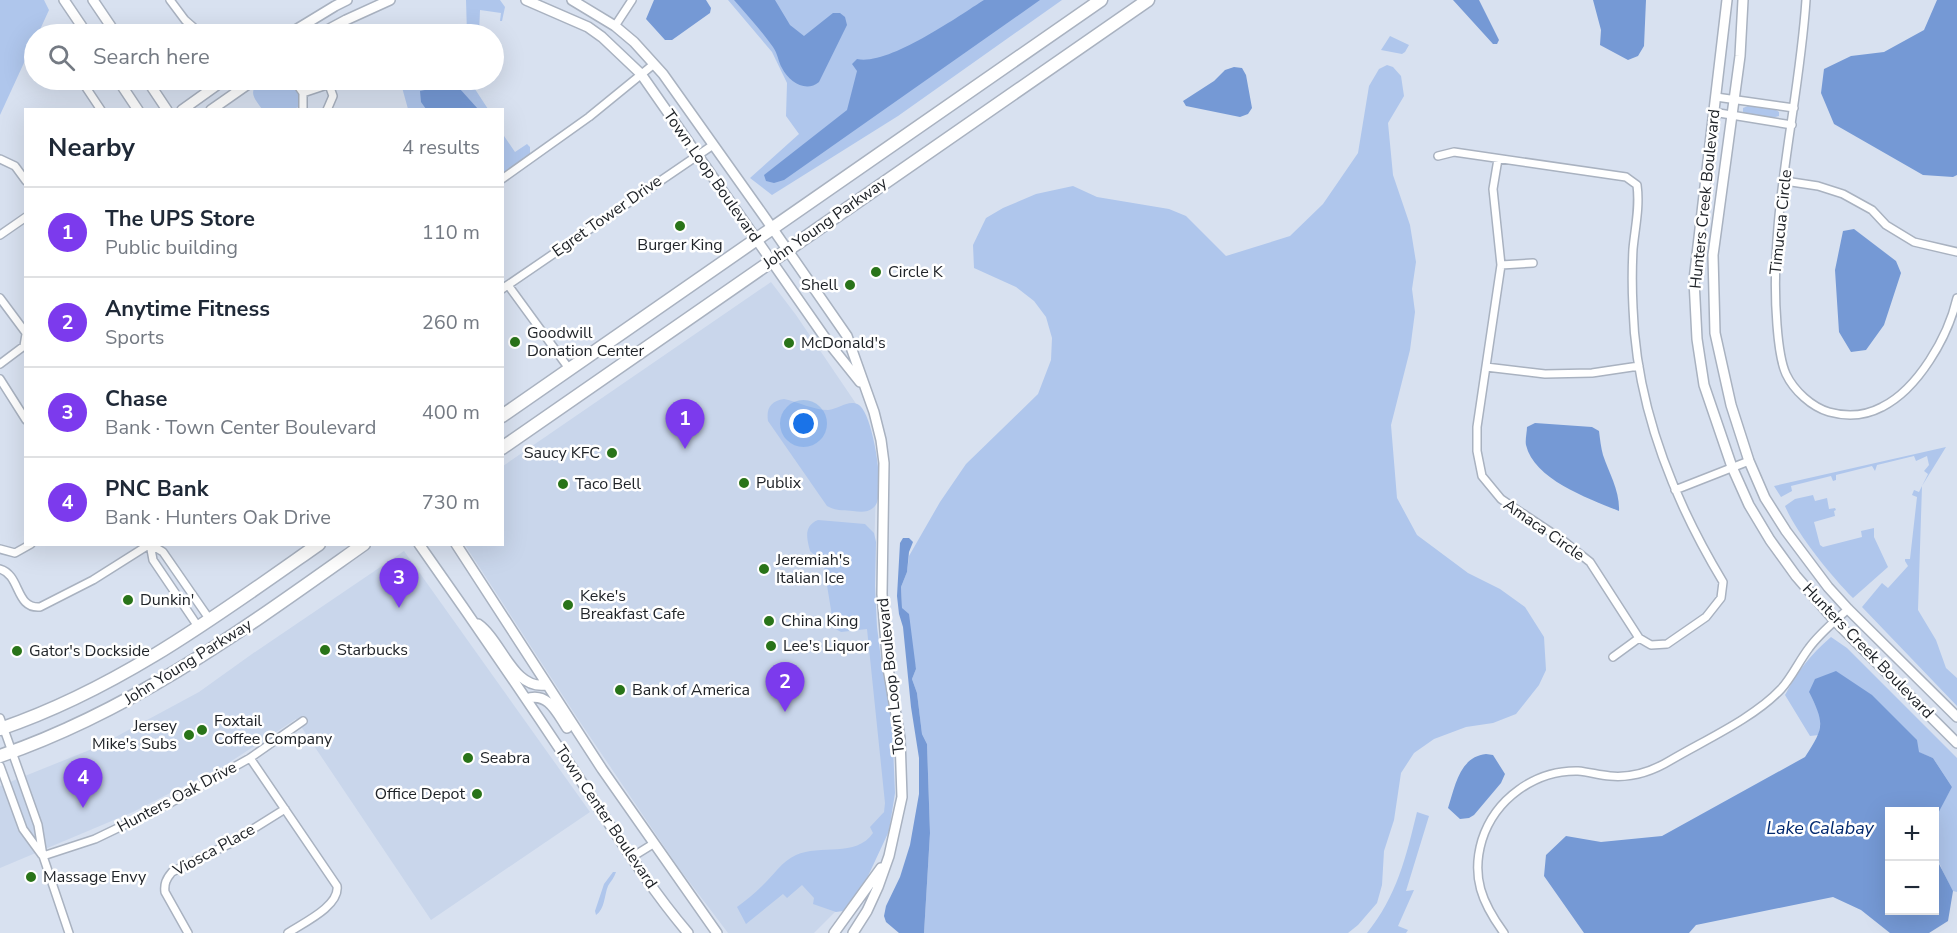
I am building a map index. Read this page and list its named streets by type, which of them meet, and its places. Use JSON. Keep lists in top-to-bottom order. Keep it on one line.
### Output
{"streets":{"highway":["John Young Parkway"],"street":["Town Loop Boulevard","Hunters Creek Boulevard","Egret Tower Drive","Timucua Circle","Amaca Circle","Hunters Oak Drive","Town Center Boulevard","Viosca Place"]},"crossings":[["Town Loop Boulevard","Egret Tower Drive"],["Town Loop Boulevard","John Young Parkway"]],"water":["Lake Calabay"],"places":["Burger King","Circle K","Shell","Goodwill Donation Center","McDonald's","Saucy KFC","Publix","Taco Bell","Jeremiah's Italian Ice","Dunkin'","Keke's Breakfast Cafe","China King","Lee's Liquor","Starbucks","Gator's Dockside","Bank of America","Foxtail Coffee Company","Jersey Mike's Subs","Seabra","Office Depot","Massage Envy"],"page":{"search":"Search here","heading":["Nearby","4 results"],"list":[{"mark":"1","name":"The UPS Store","note":"Public building","value":"110 m"},{"mark":"2","name":"Anytime Fitness","note":"Sports","value":"260 m"},{"mark":"3","name":"Chase","note":"Bank · Town Center Boulevard","value":"400 m"},{"mark":"4","name":"PNC Bank","note":"Bank · Hunters Oak Drive","value":"730 m"}],"pins":["1","3","2","4"],"map_buttons":["+","−"]}}
